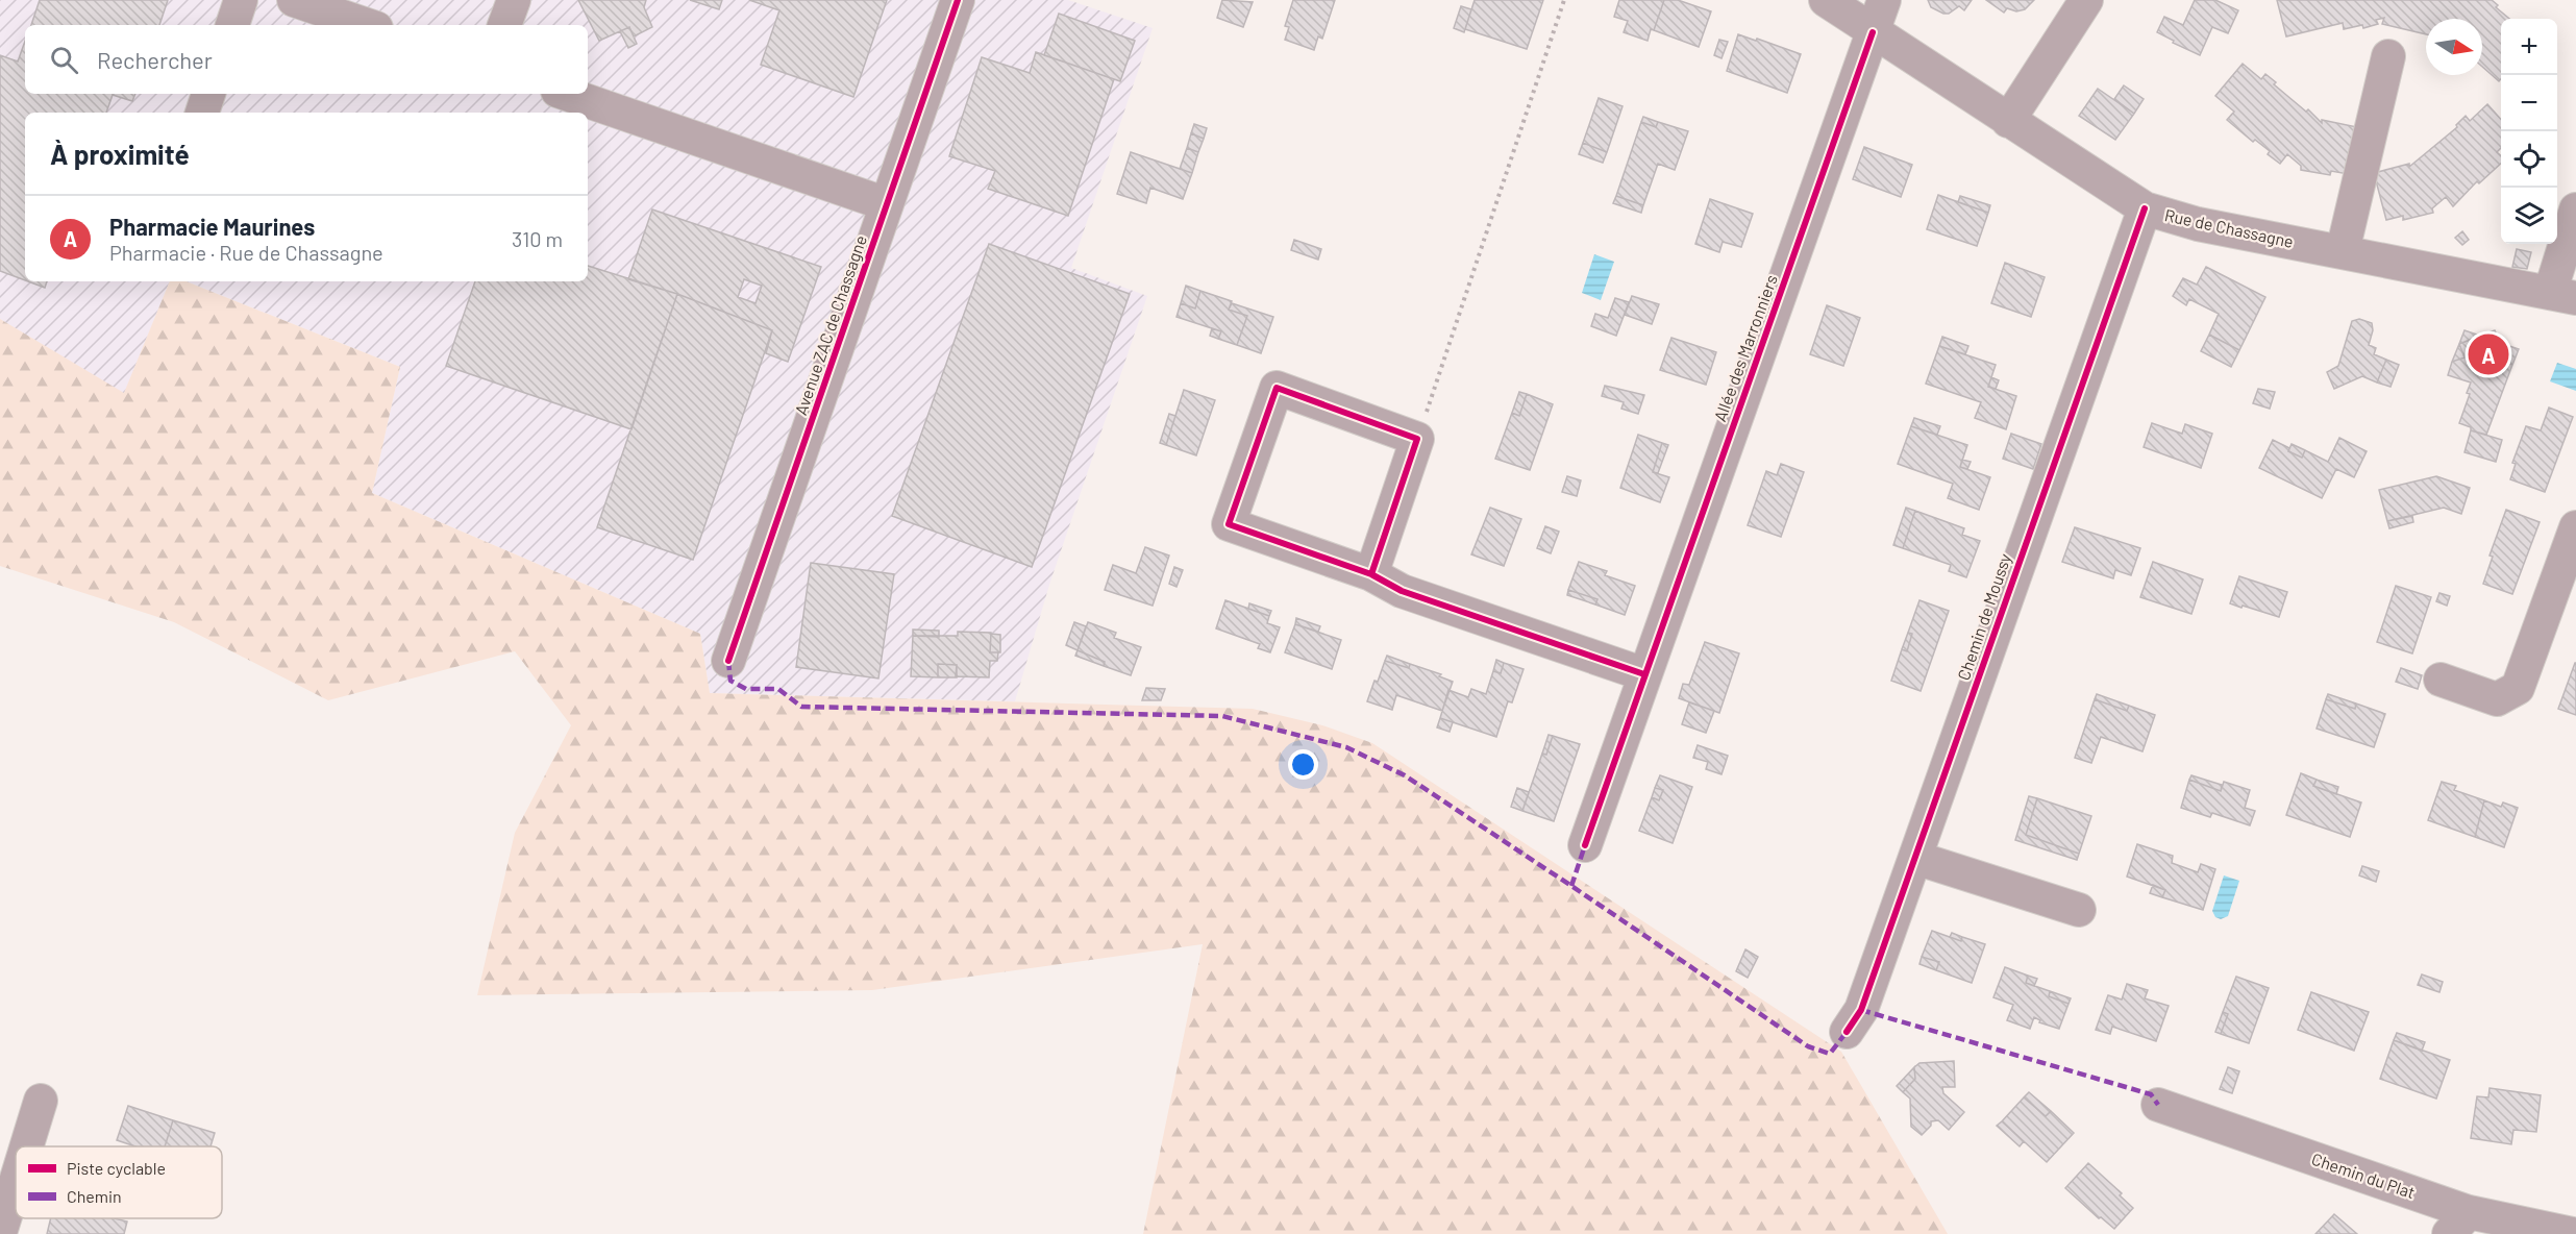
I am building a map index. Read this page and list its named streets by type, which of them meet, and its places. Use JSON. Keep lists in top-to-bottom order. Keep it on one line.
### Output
{"streets":{"street":["Rue de Chassagne","Avenue ZAC de Chassagne","Allée des Marronniers","Chemin de Moussy","Chemin du Plat"]},"crossings":[["Rue de Chassagne","Allée des Marronniers"],["Rue de Chassagne","Chemin de Moussy"]],"legend":["Piste cyclable","Chemin"],"north":"right","page":{"map_buttons":["+","−"],"search":"Rechercher","heading":"À proximité","list":[{"mark":"A","name":"Pharmacie Maurines","note":"Pharmacie · Rue de Chassagne","value":"310 m"}],"pins":"A"}}
